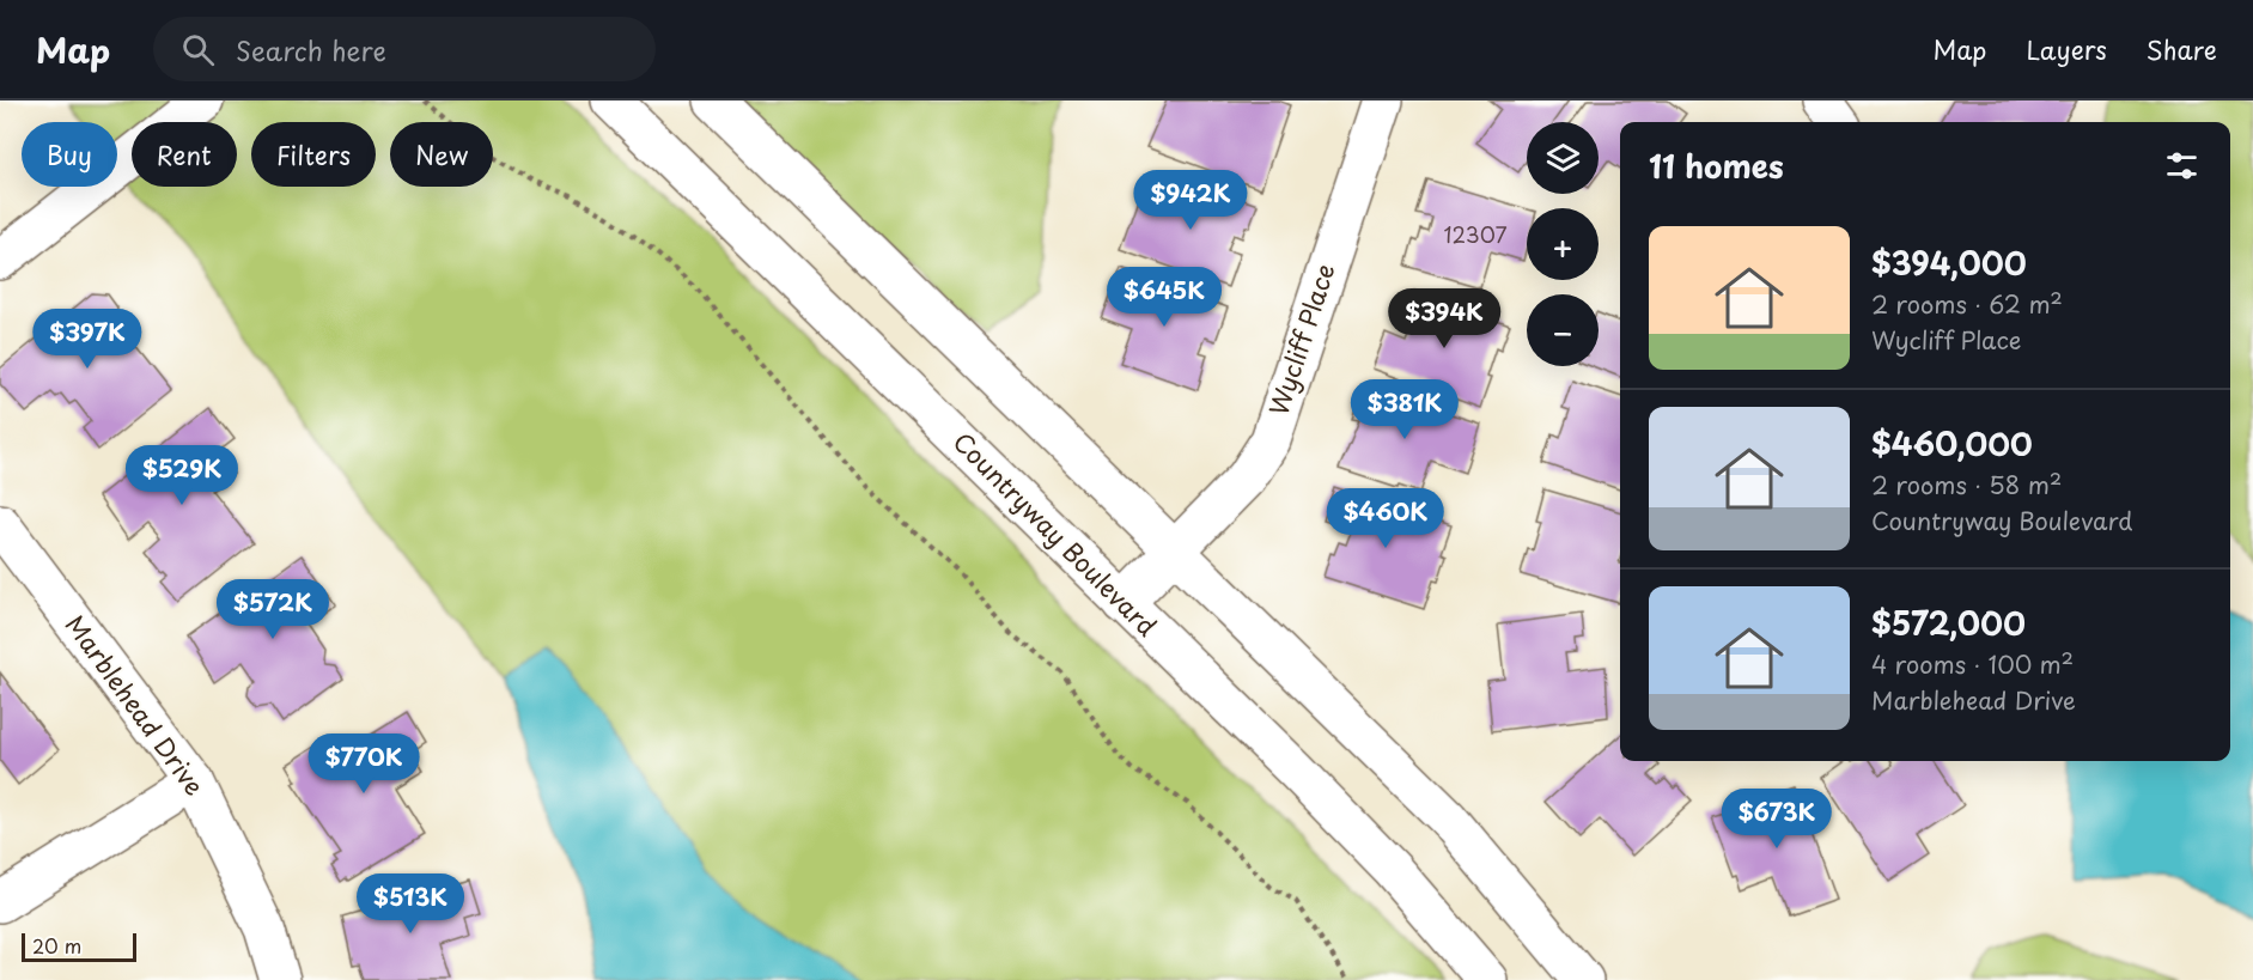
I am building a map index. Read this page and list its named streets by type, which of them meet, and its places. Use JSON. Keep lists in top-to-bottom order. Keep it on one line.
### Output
{"streets":{"street":["Wycliff Place","Countryway Boulevard","Marblehead Drive"]},"crossings":[["Wycliff Place","Countryway Boulevard"]],"house_numbers":["12307"],"scale_bar":"20 m","page":{"header":"Map","search":"Search here","nav":["Map","Layers","Share"],"map_buttons":["+","−"],"chip":["Buy","Rent","Filters","New"],"heading":"11 homes","price":["$942K","$645K","$394K","$397K","$381K","$529K","$460K","$572K","$770K","$673K","$513K"],"list":[{"name":"$394,000","note":"2 rooms · 62 m² · Wycliff Place"},{"name":"$460,000","note":"2 rooms · 58 m² · Countryway Boulevard"},{"name":"$572,000","note":"4 rooms · 100 m² · Marblehead Drive"}],"scale":"20 m"}}
